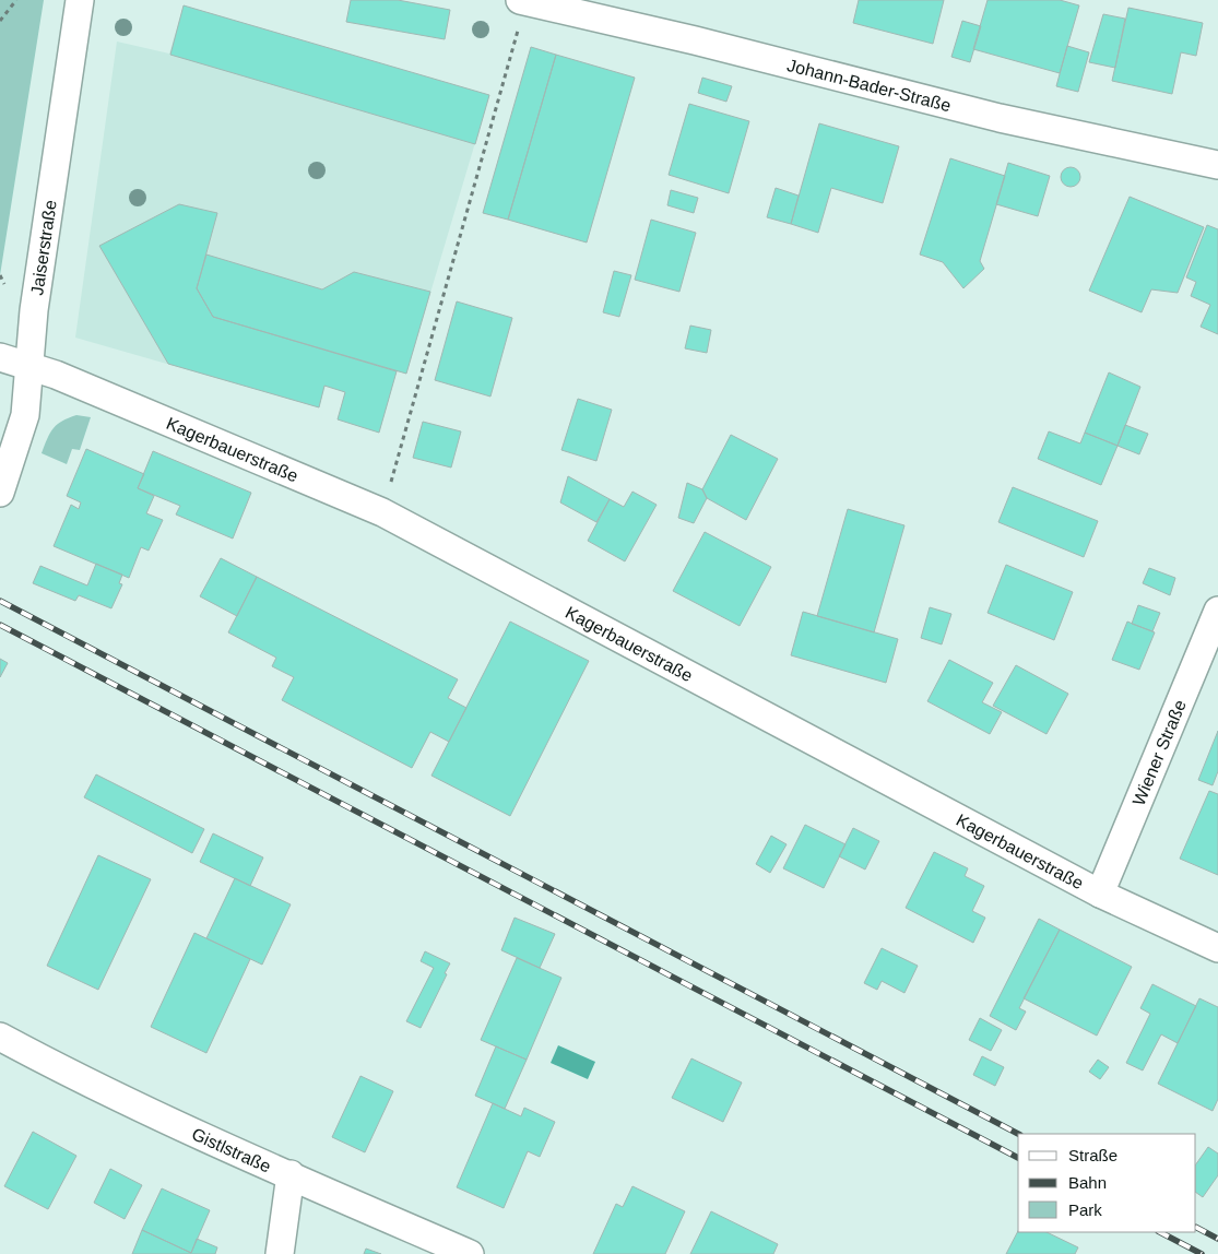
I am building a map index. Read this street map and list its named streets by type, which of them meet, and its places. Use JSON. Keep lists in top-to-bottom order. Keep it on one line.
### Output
{"streets":{"street":["Johann-Bader-Straße","Jaiserstraße","Kagerbauerstraße","Wiener Straße","Gistlstraße"]},"crossings":[["Jaiserstraße","Kagerbauerstraße"],["Kagerbauerstraße","Wiener Straße"]],"legend":["Straße","Bahn","Park"]}
